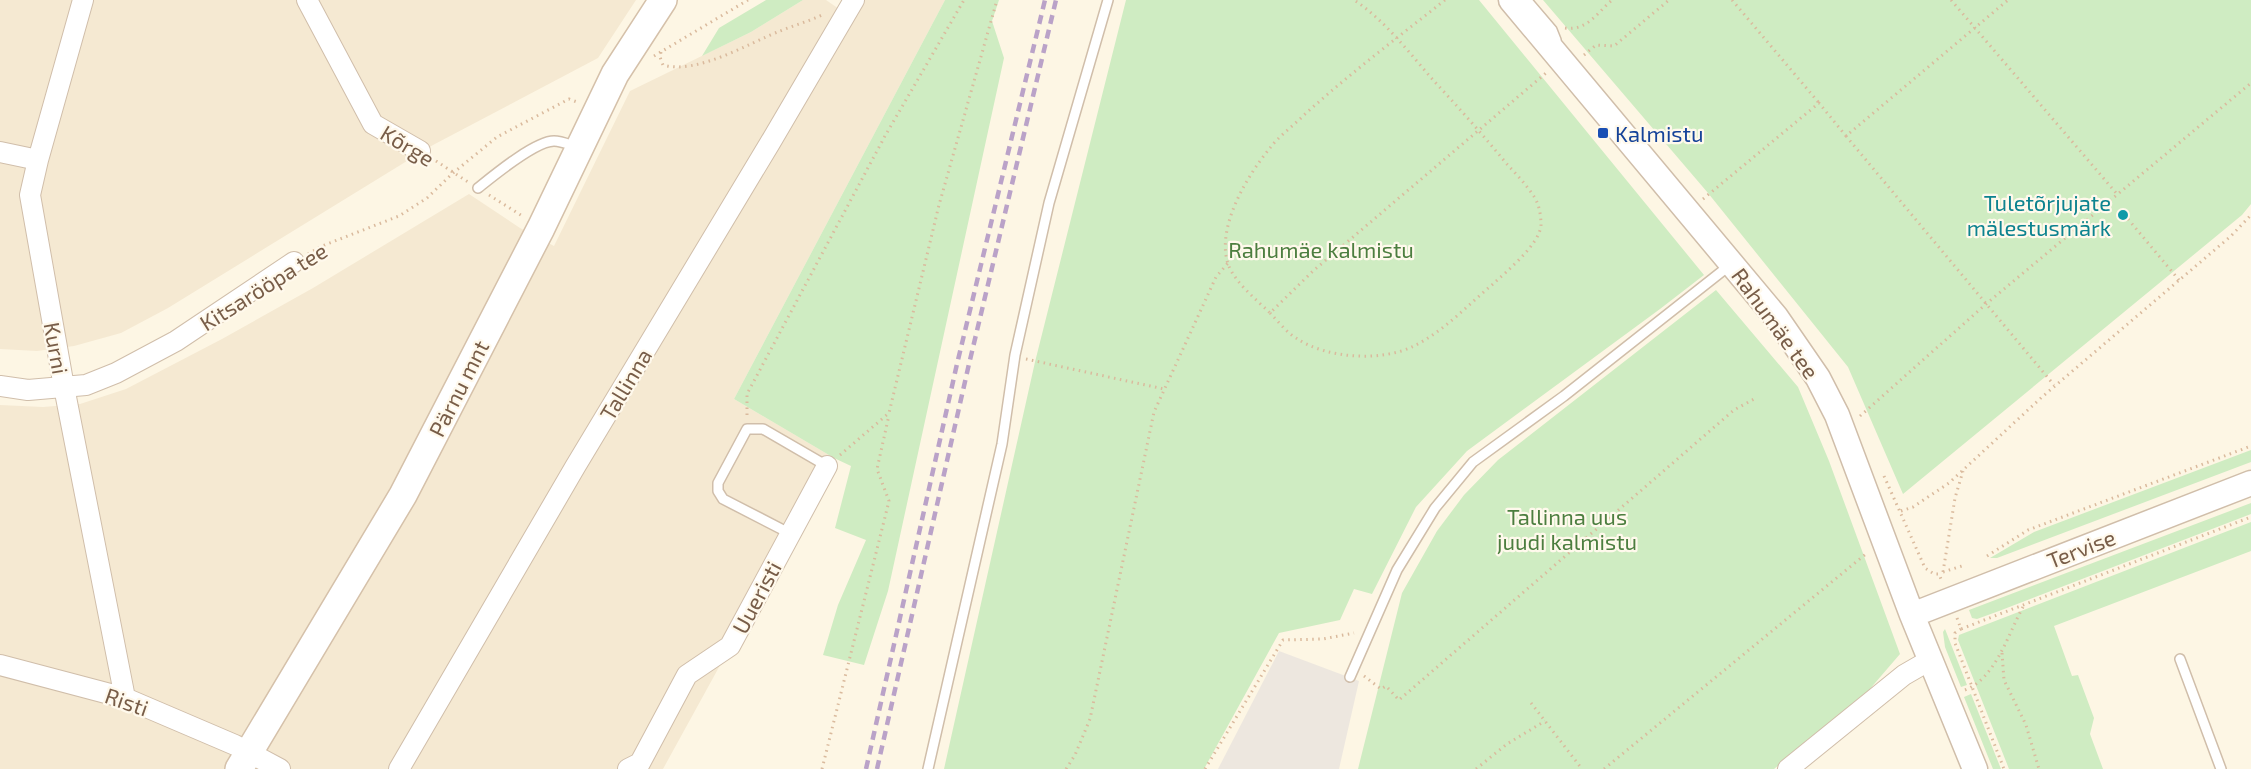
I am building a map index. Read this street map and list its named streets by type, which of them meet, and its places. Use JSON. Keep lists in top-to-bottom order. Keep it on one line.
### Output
{"streets":{"main road":["Pärnu mnt"],"street":["Kõrge","Kitsarööpa tee","Rahumäe tee","Kurni","Tallinna","Tervise","Uueristi","Risti"]},"crossings":[["Kõrge","Kitsarööpa tee"],["Kitsarööpa tee","Kurni"],["Rahumäe tee","Tervise"],["Kurni","Risti"],["Pärnu mnt","Risti"]],"parks":["Rahumäe kalmistu","Tallinna uus juudi kalmistu"],"places":{"transit":["Kalmistu"],"other":["Tuletõrjujate mälestusmärk"]}}
